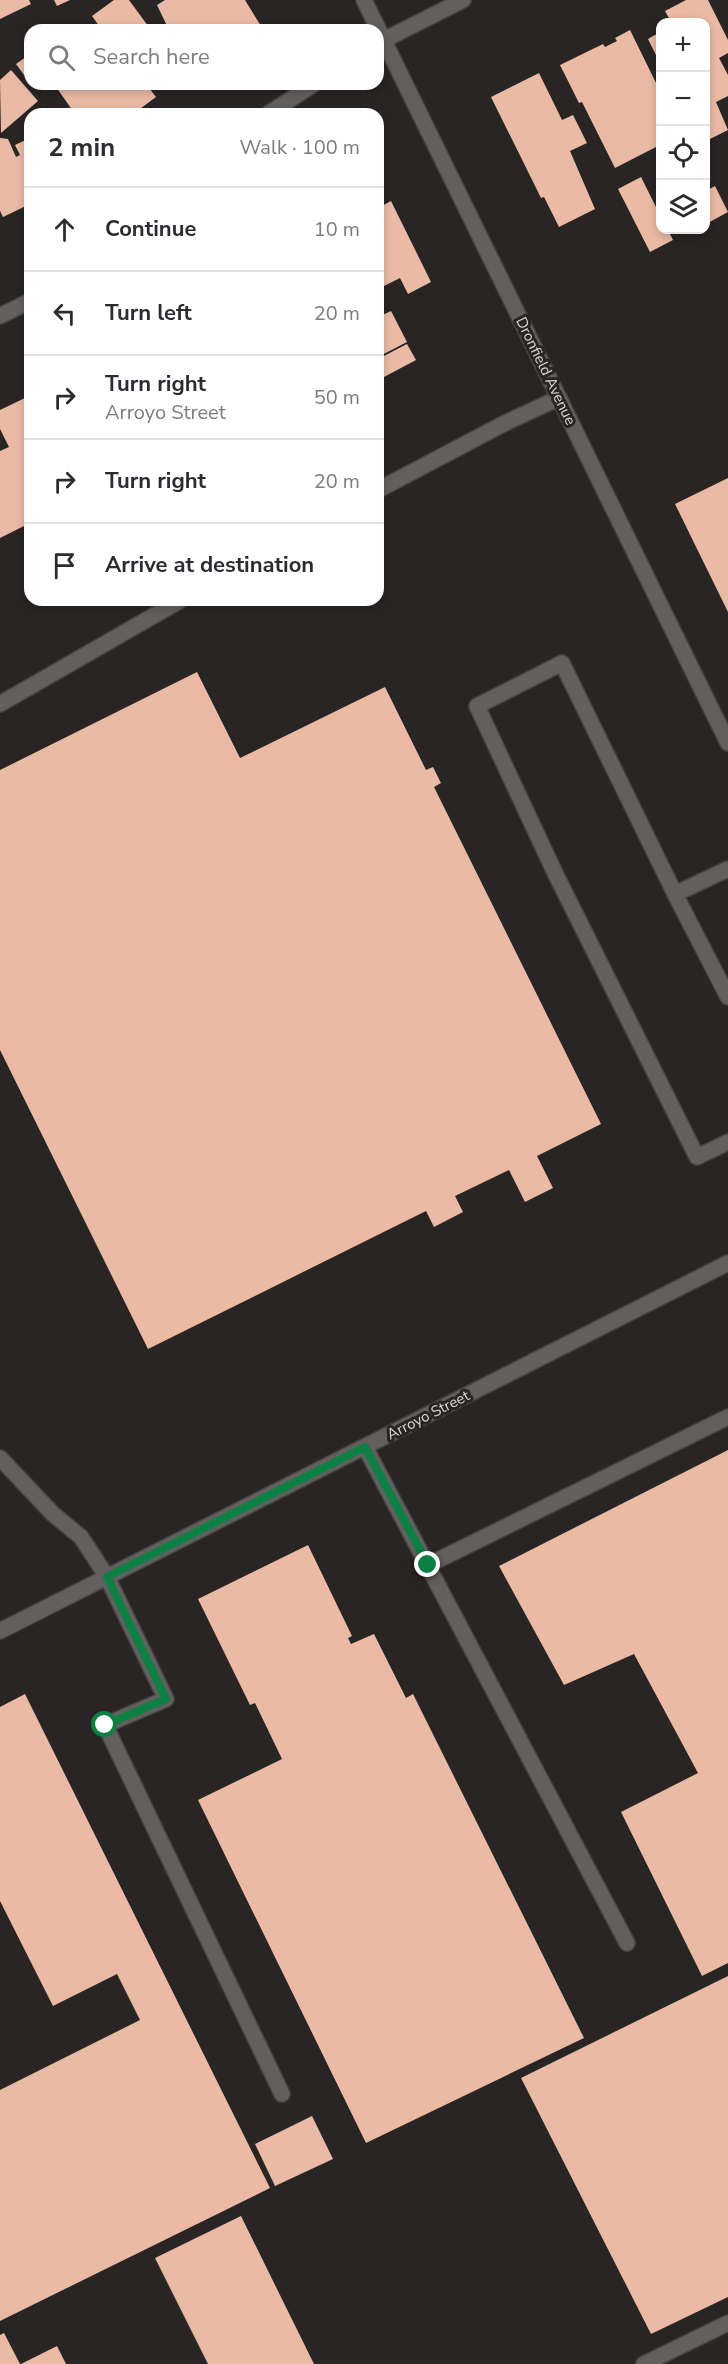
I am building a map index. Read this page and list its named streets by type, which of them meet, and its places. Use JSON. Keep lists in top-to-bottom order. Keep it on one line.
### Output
{"streets":{"street":["Dronfield Avenue","Arroyo Street"]},"page":{"map_buttons":["+","−"],"search":"Search here","heading":["2 min","Walk · 100 m"],"list":[["Continue","10 m"],["Turn left","20 m"],["Turn right","Arroyo Street","50 m"],["Turn right","20 m"],"Arrive at destination"]}}
